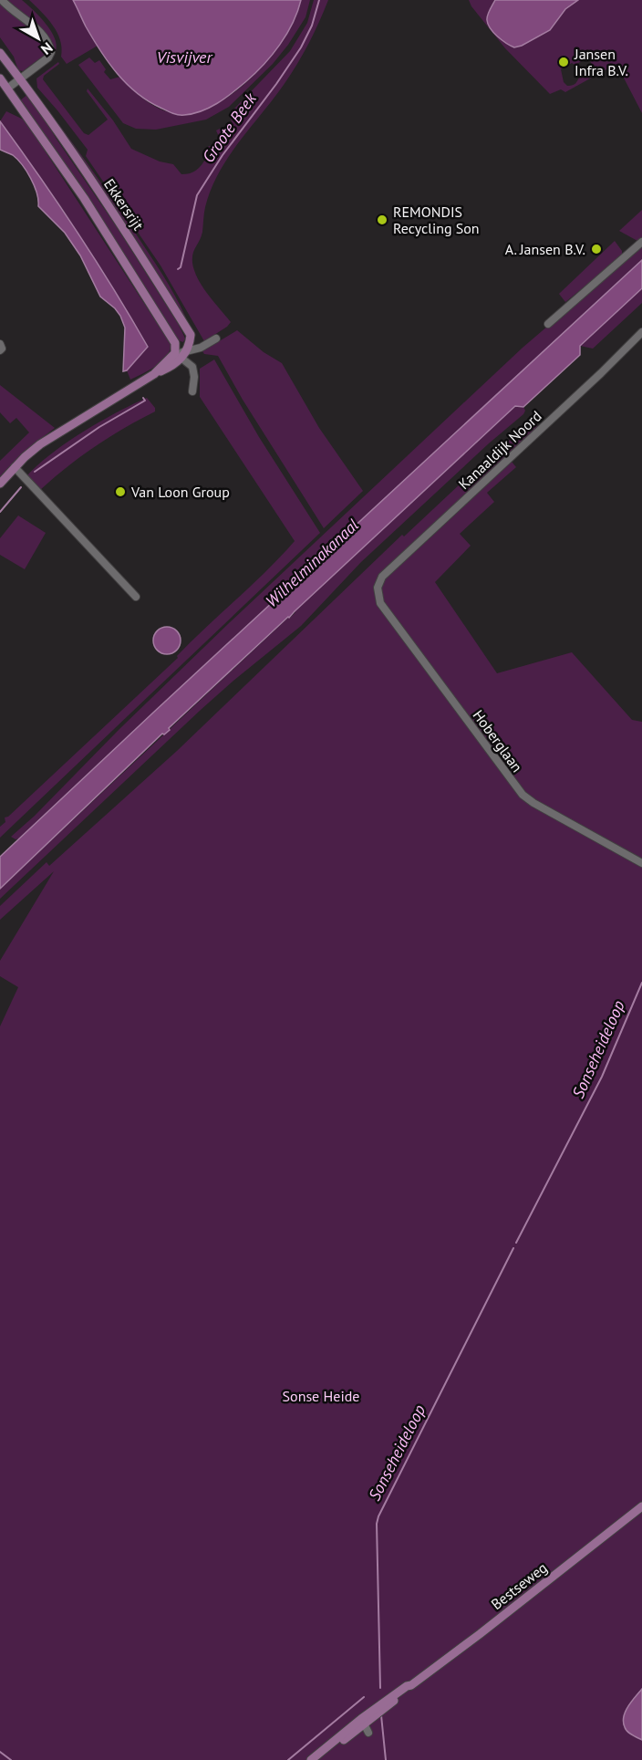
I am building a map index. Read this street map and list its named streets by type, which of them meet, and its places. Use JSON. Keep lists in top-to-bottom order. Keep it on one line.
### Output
{"streets":{"main road":["Ekkersrijt","Bestseweg"],"street":["Kanaaldijk Noord","Hoberglaan"]},"crossings":[["Kanaaldijk Noord","Hoberglaan"]],"water":["Visvijver","Groote Beek","Wilhelminakanaal","Sonseheideloop"],"parks":["Sonse Heide"],"places":["Jansen Infra B.V.","REMONDIS Recycling Son","A. Jansen B.V.","Van Loon Group"],"north":"bottom right"}
